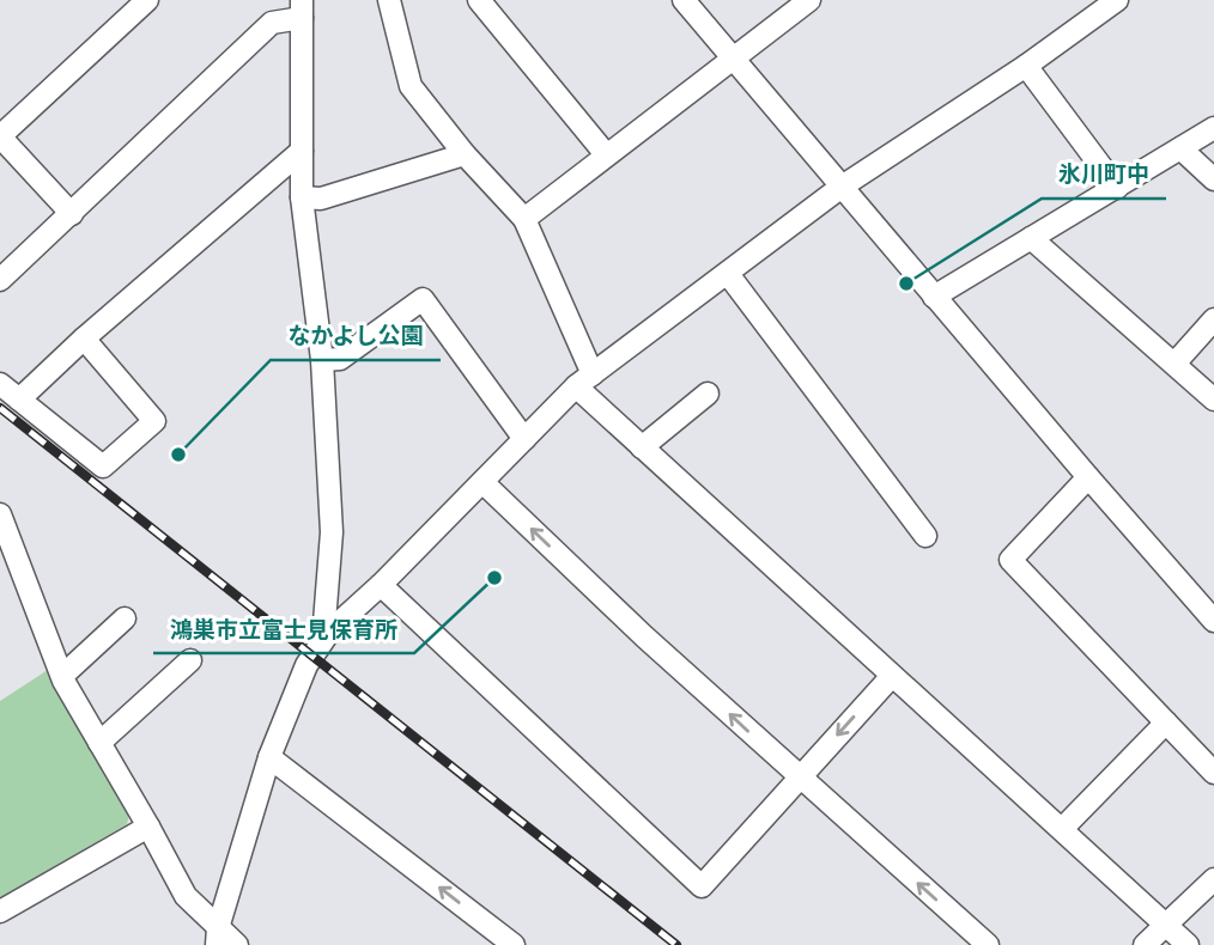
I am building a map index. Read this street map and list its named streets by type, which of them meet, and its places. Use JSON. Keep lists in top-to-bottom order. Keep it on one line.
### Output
{"places":["氷川町中","なかよし公園","鴻巣市立富士見保育所"]}
